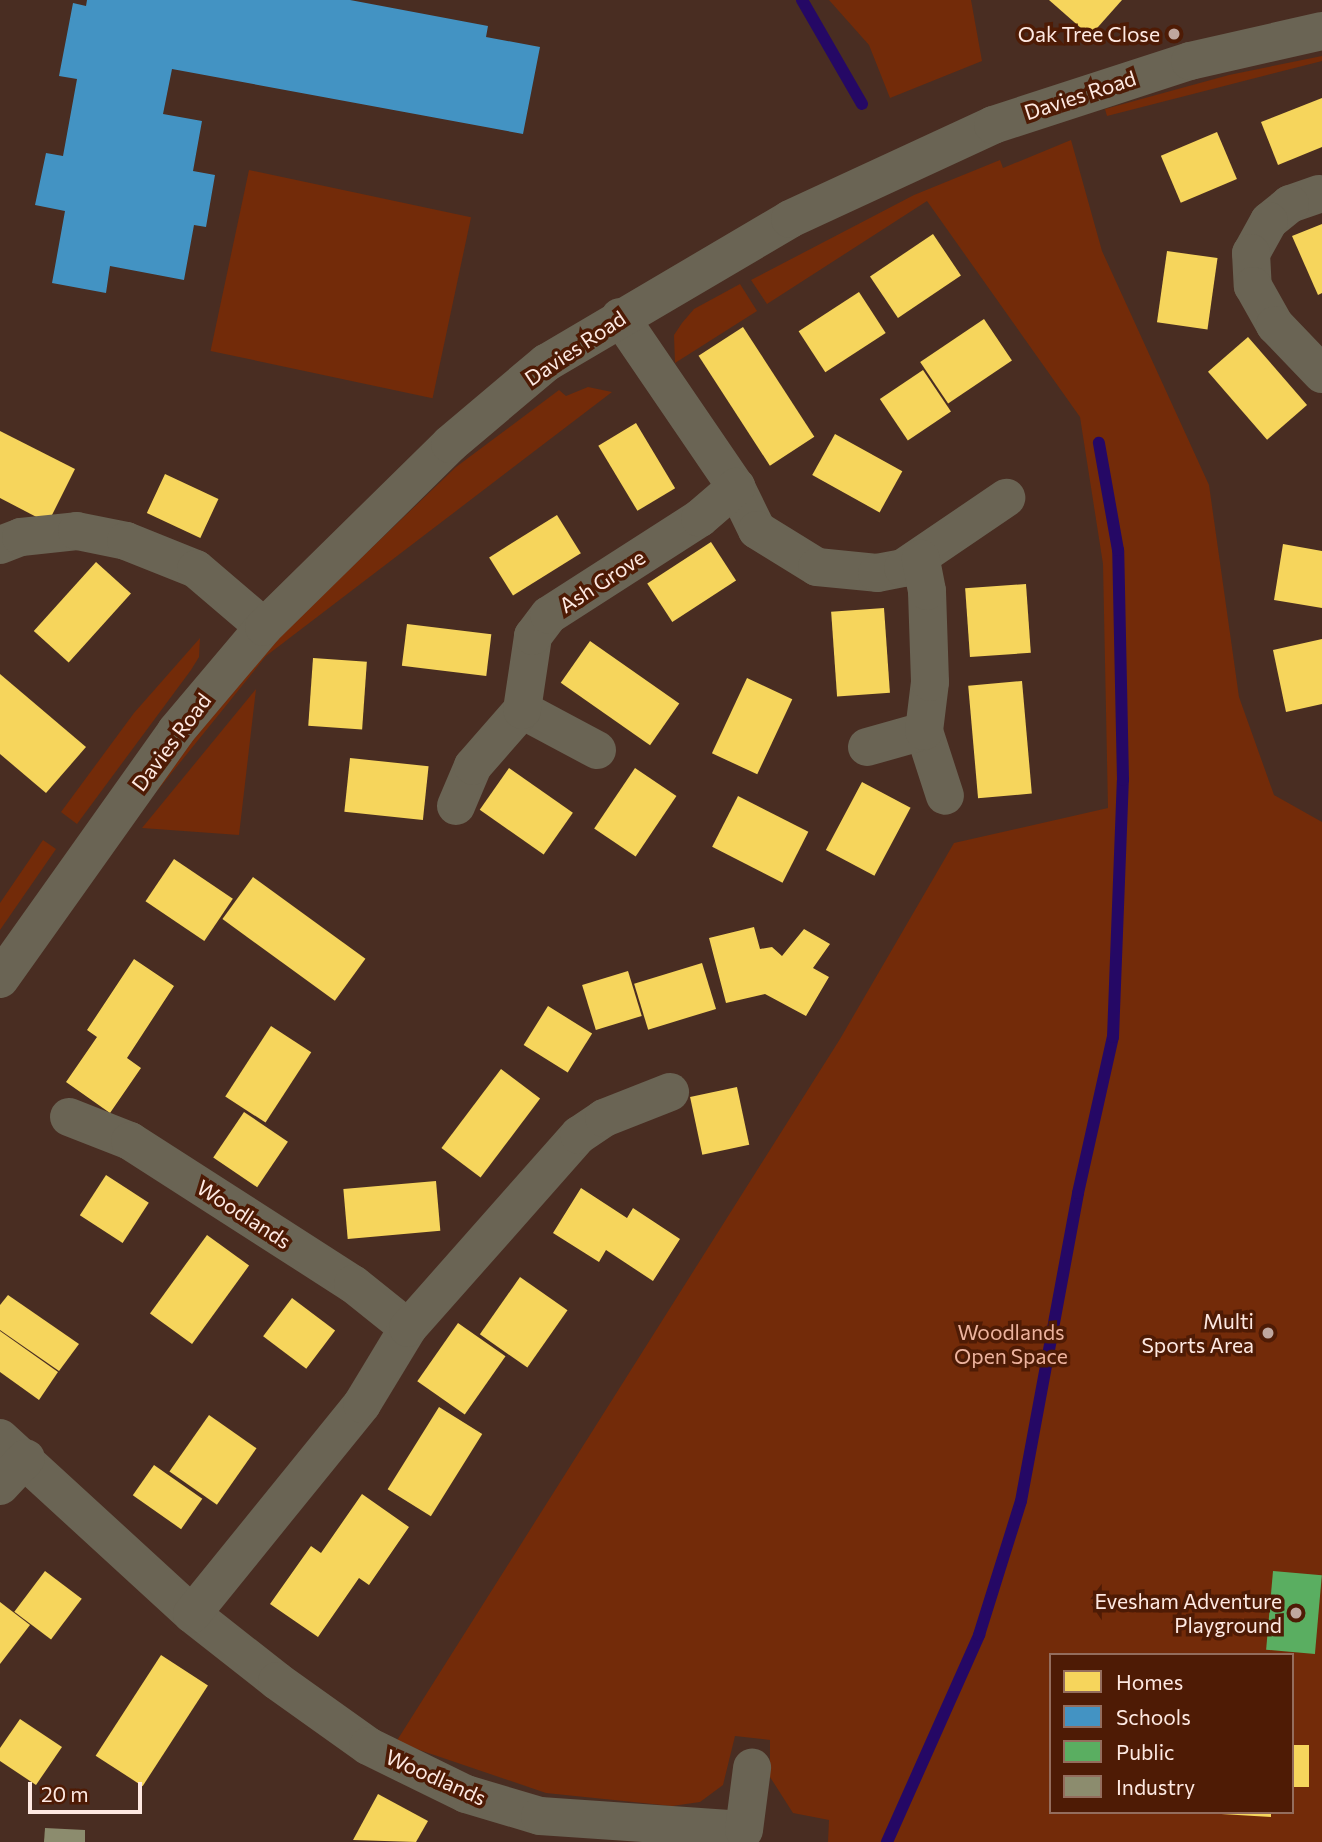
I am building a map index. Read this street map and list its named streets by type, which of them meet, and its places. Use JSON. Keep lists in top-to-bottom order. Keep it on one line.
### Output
{"streets":{"street":["Davies Road","Ash Grove","Woodlands"]},"parks":["Woodlands Open Space"],"places":["Oak Tree Close","Multi Sports Area","Evesham Adventure Playground"],"legend":["Homes","Schools","Public","Industry"],"scale_bar":"20 m"}
